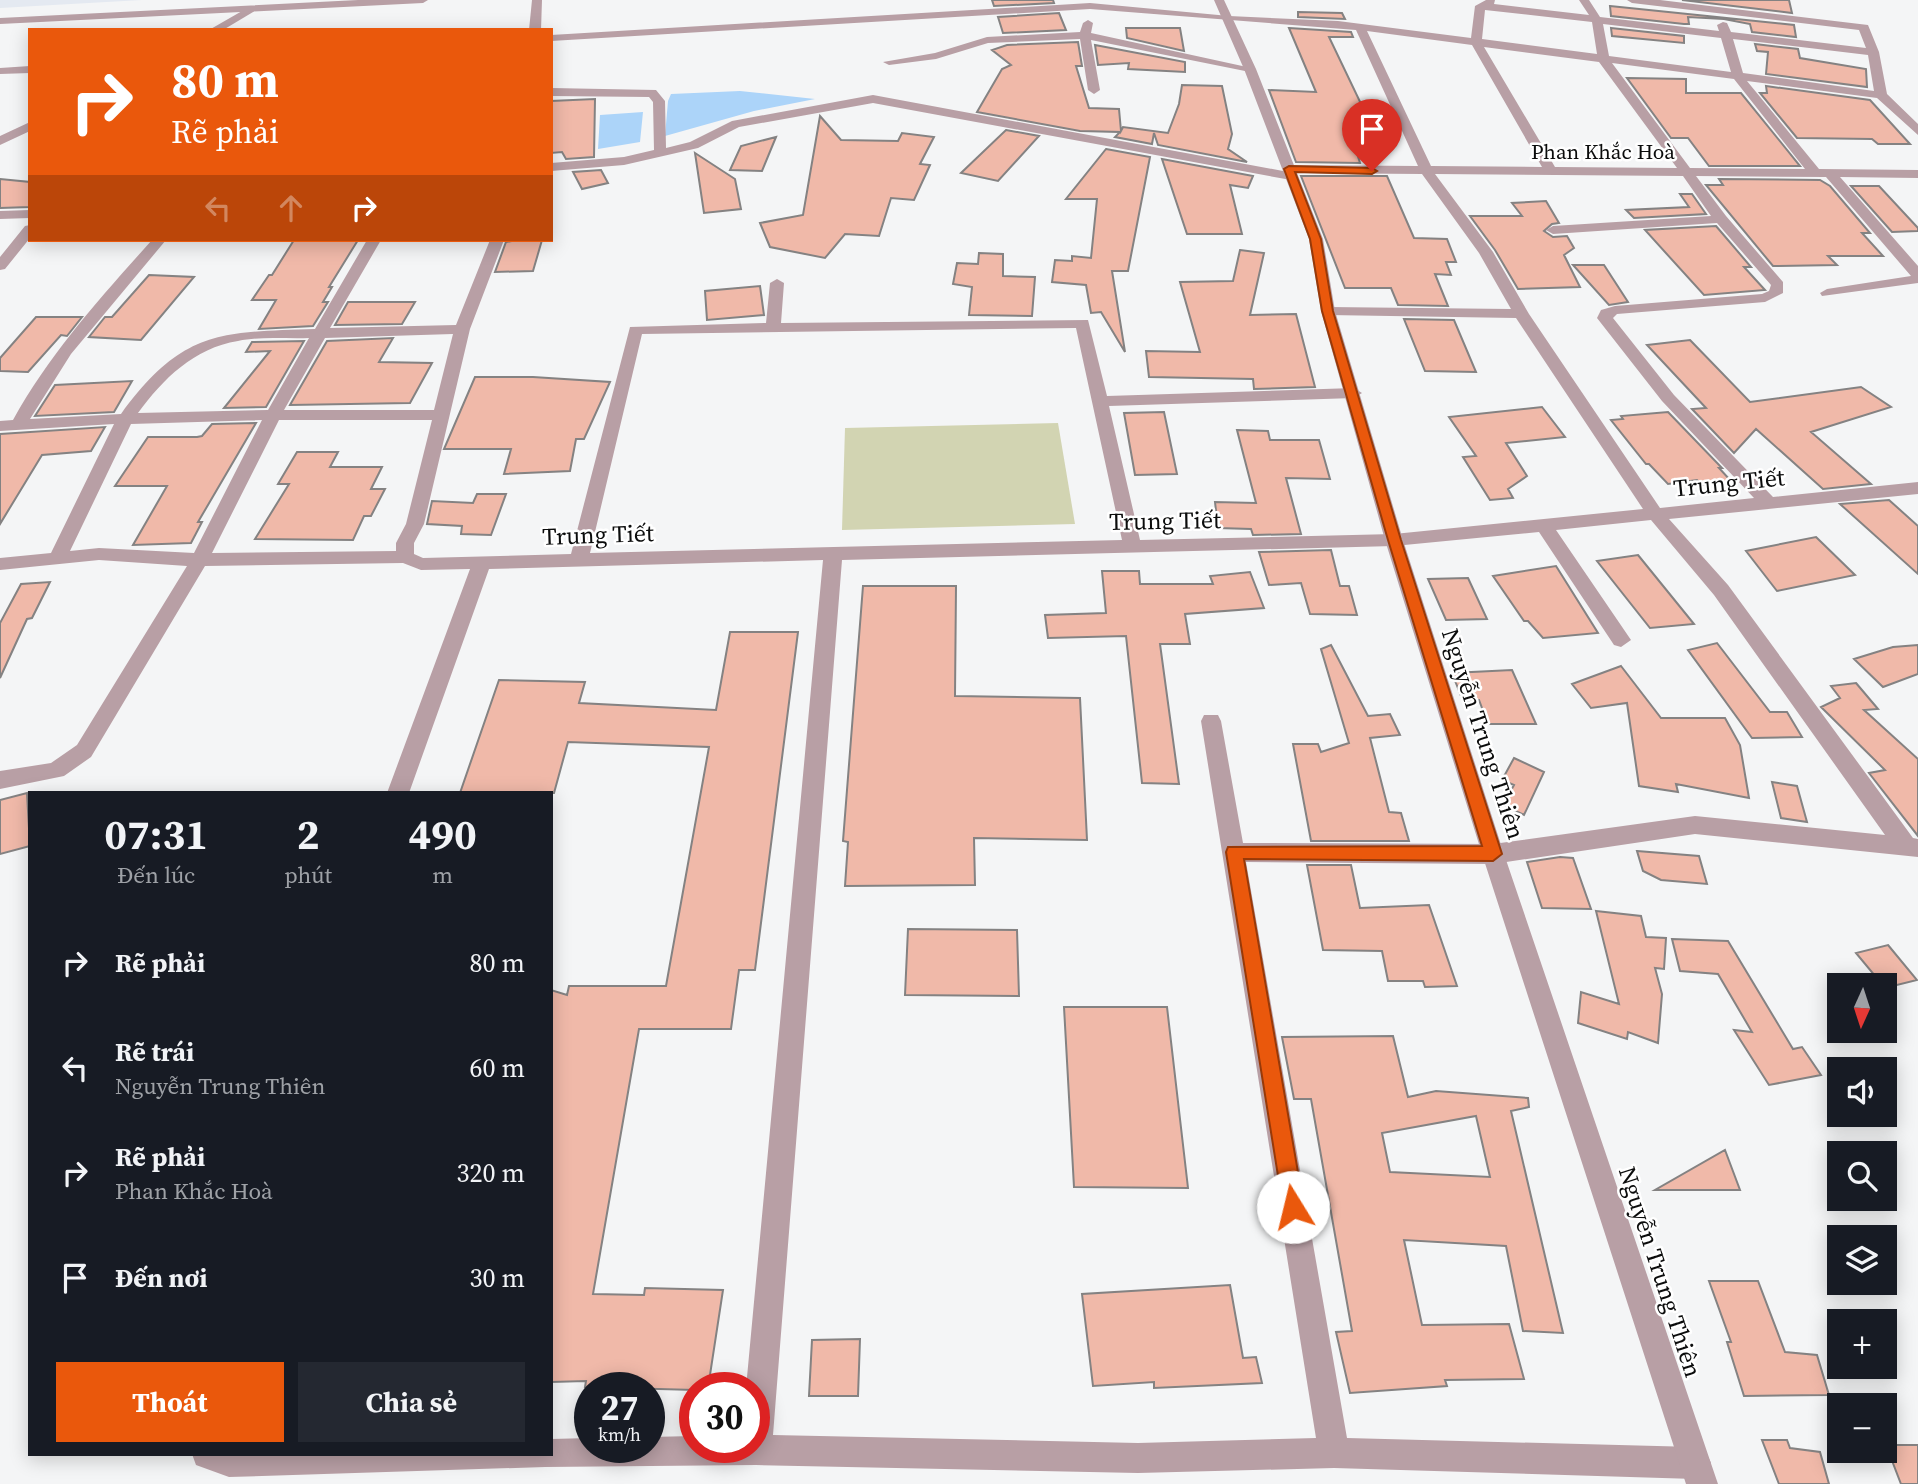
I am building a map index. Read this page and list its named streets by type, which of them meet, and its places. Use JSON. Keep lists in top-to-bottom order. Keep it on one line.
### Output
{"streets":{"street":["Phan Khắc Hoà","Trung Tiết","Nguyễn Trung Thiên"]},"crossings":[["Phan Khắc Hoà","Nguyễn Trung Thiên"],["Trung Tiết","Nguyễn Trung Thiên"]],"north":"bottom","page":{"turn":["80 m","Rẽ phải"],"eta":["07:31","Đến lúc","2","phút","490","m"],"list":[{"name":"Rẽ phải","value":"80 m"},{"name":"Rẽ trái","note":"Nguyễn Trung Thiên","value":"60 m"},{"name":"Rẽ phải","note":"Phan Khắc Hoà","value":"320 m"},{"name":"Đến nơi","value":"30 m"}],"map_buttons":["+","−"],"buttons":["Thoát","Chia sẻ"],"speed":"27 km/h","limit":"30"}}
